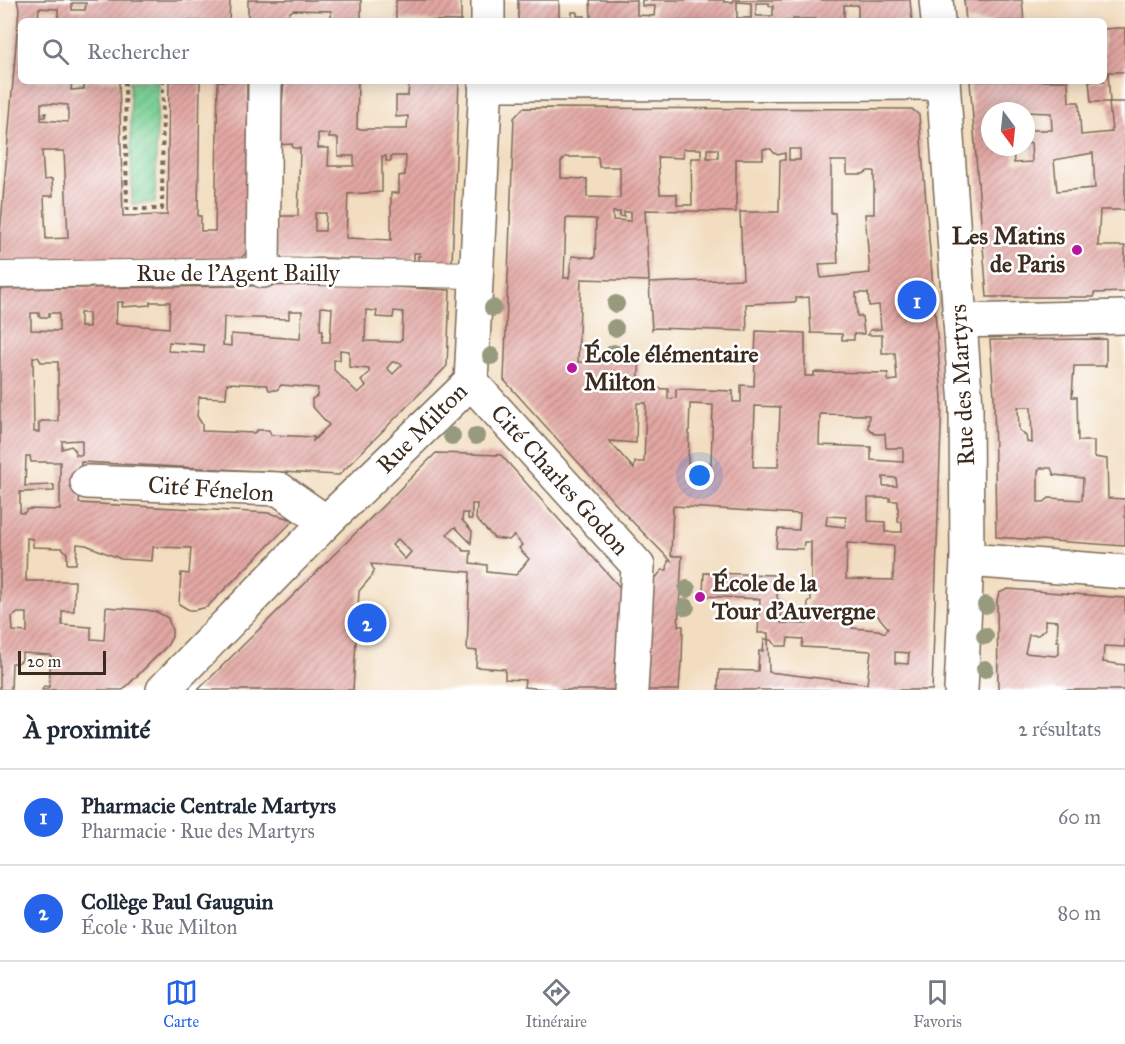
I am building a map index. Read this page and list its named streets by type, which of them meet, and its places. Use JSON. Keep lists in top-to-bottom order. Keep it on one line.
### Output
{"streets":{"street":["Rue de l'Agent Bailly","Rue des Martyrs","Rue Milton","Cité Charles Godon","Cité Fénelon"]},"crossings":[["Rue de l'Agent Bailly","Rue Milton"],["Rue Milton","Cité Charles Godon"],["Rue Milton","Cité Fénelon"]],"places":["Les Matins de Paris","École élémentaire Milton","École de la Tour d'Auvergne"],"scale_bar":"20 m","north":"bottom","page":{"search":"Rechercher","pins":["1","2"],"scale":"20 m","heading":["À proximité","2 résultats"],"list":[{"mark":"1","name":"Pharmacie Centrale Martyrs","note":"Pharmacie · Rue des Martyrs","value":"60 m"},{"mark":"2","name":"Collège Paul Gauguin","note":"École · Rue Milton","value":"80 m"}],"nav":["Carte","Itinéraire","Favoris"]}}
